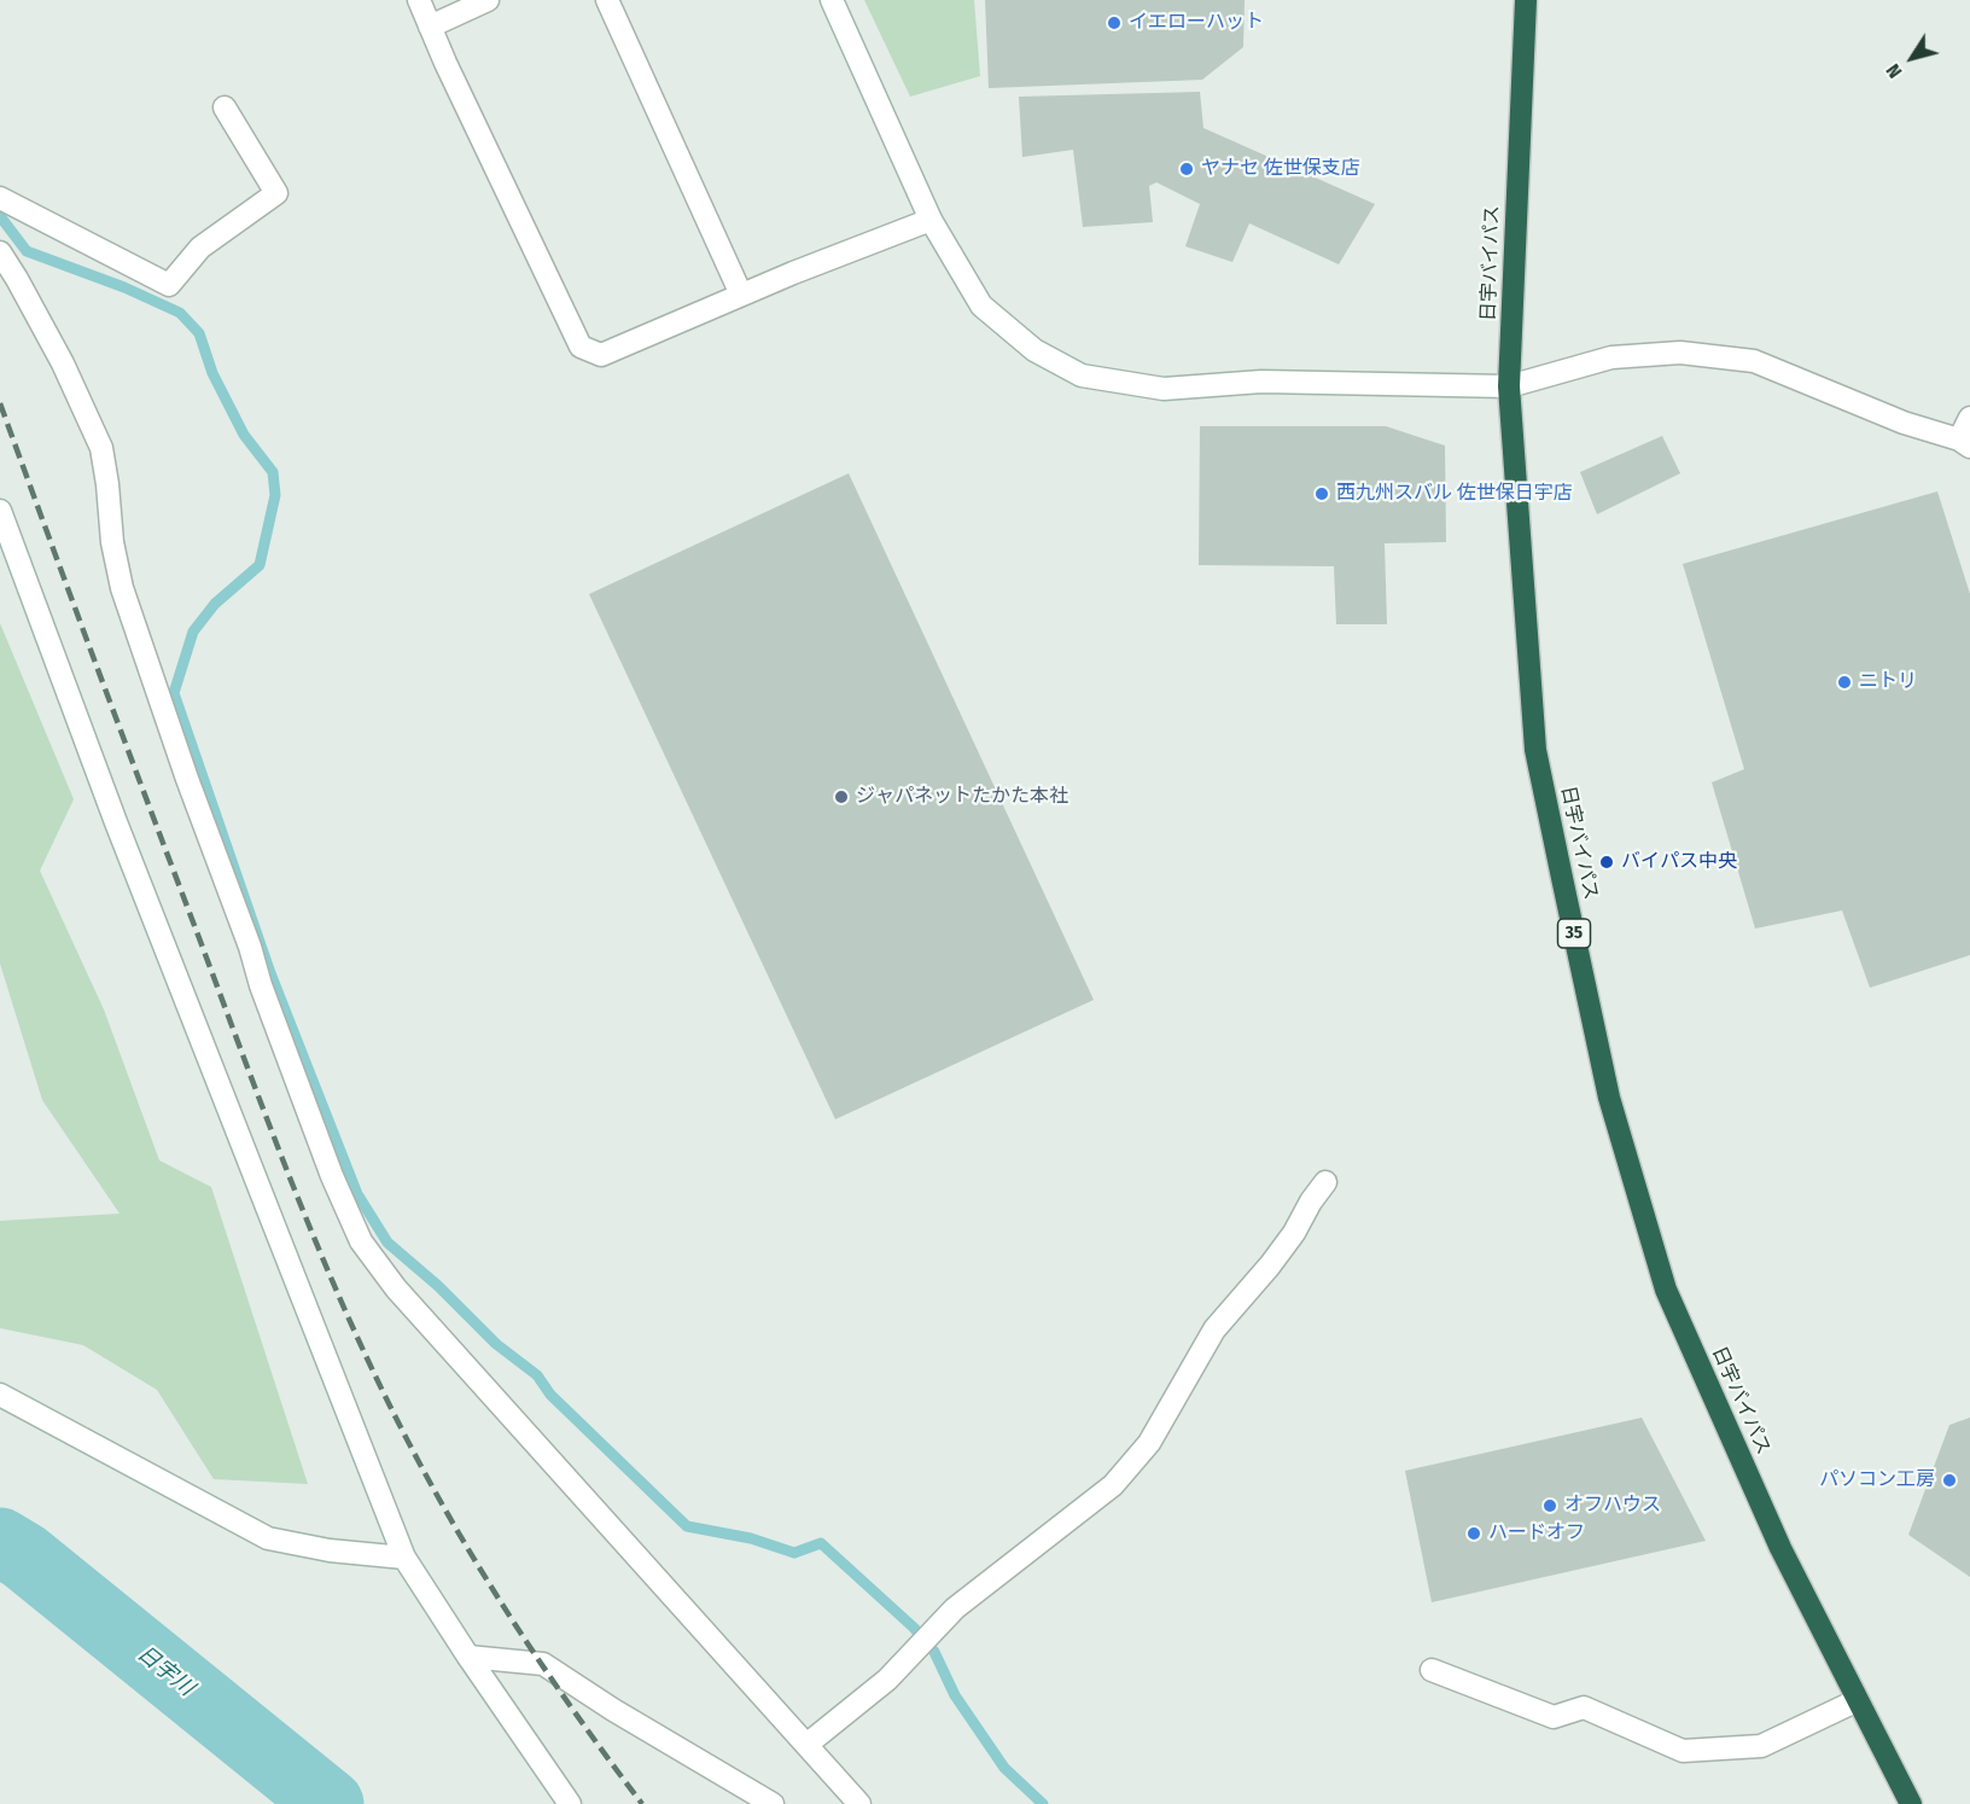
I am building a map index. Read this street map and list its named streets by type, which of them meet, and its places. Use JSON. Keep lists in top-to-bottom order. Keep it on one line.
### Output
{"streets":{"highway":["日宇バイパス","35"]},"water":["日宇川"],"places":["イエローハット","ヤナセ 佐世保支店","西九州スバル 佐世保日宇店","ニトリ","ジャパネットたかた本社","バイパス中央","パソコン工房","オフハウス","ハードオフ"],"north":"bottom left"}
